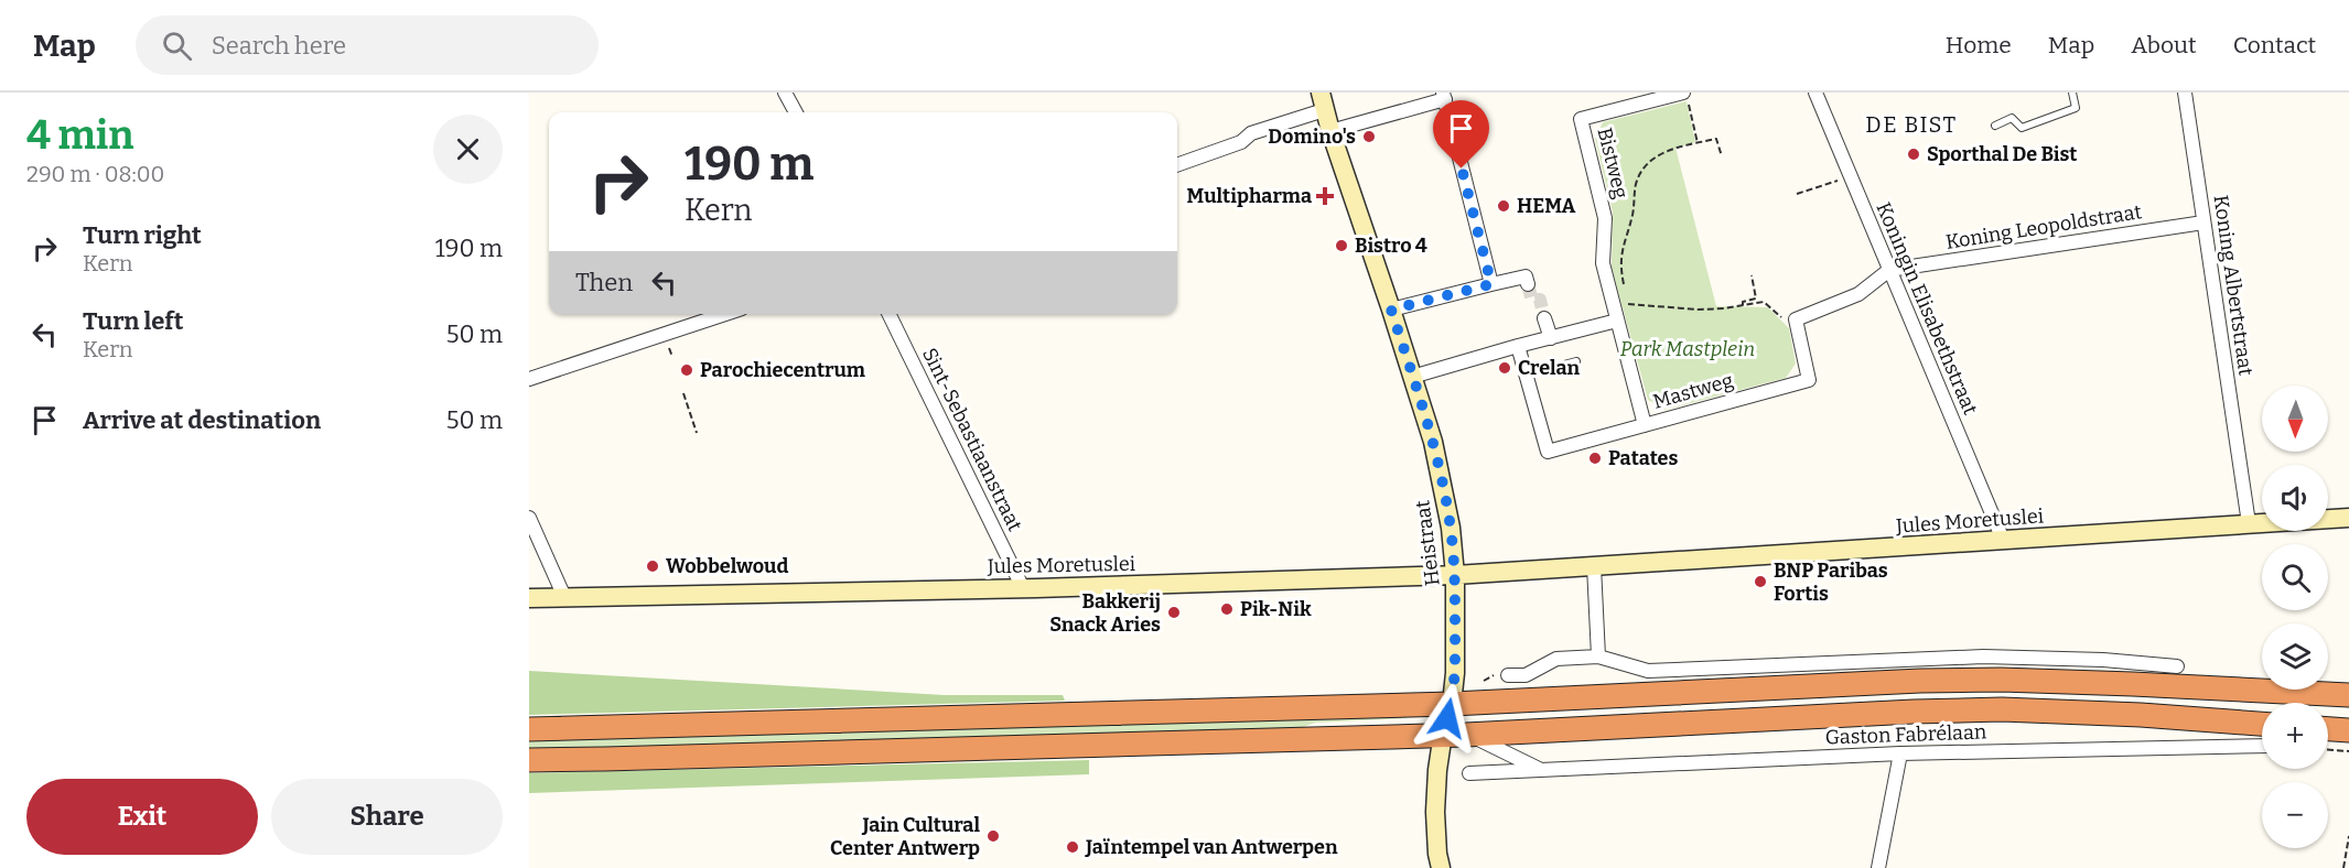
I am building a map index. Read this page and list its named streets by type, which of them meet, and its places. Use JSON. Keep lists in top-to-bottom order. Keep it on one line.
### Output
{"streets":{"street":["Bistweg","Koning Leopoldstraat","Koning Albertstraat","Koningin Elisabethstraat","Mastweg","Sint-Sebastiaanstraat","Jules Moretuslei","Heistraat","Gaston Fabrélaan"]},"crossings":[["Bistweg","Mastweg"],["Koning Leopoldstraat","Koning Albertstraat"],["Koning Leopoldstraat","Koningin Elisabethstraat"],["Koning Albertstraat","Jules Moretuslei"],["Koningin Elisabethstraat","Jules Moretuslei"],["Sint-Sebastiaanstraat","Jules Moretuslei"],["Jules Moretuslei","Heistraat"],["Heistraat","Gaston Fabrélaan"]],"districts":["DE BIST"],"parks":["Park Mastplein"],"places":{"other":["Domino's","Sporthal De Bist","HEMA","Bistro 4","Crelan","Parochiecentrum","Patates","Wobbelwoud","BNP Paribas Fortis","Pik-Nik","Bakkerij Snack Aries","Jain Cultural Center Antwerp","Jaïntempel van Antwerpen"],"health":["Multipharma"]},"north":"bottom","page":{"header":"Map","search":"Search here","nav":["Home","Map","About","Contact"],"heading":["4 min","290 m · 08:00"],"turn":["190 m","Kern"],"list":[{"name":"Turn right","note":"Kern","value":"190 m"},{"name":"Turn left","note":"Kern","value":"50 m"},{"name":"Arrive at destination","value":"50 m"}],"then":"Then","map_buttons":["+","−"],"buttons":["Exit","Share"]}}
